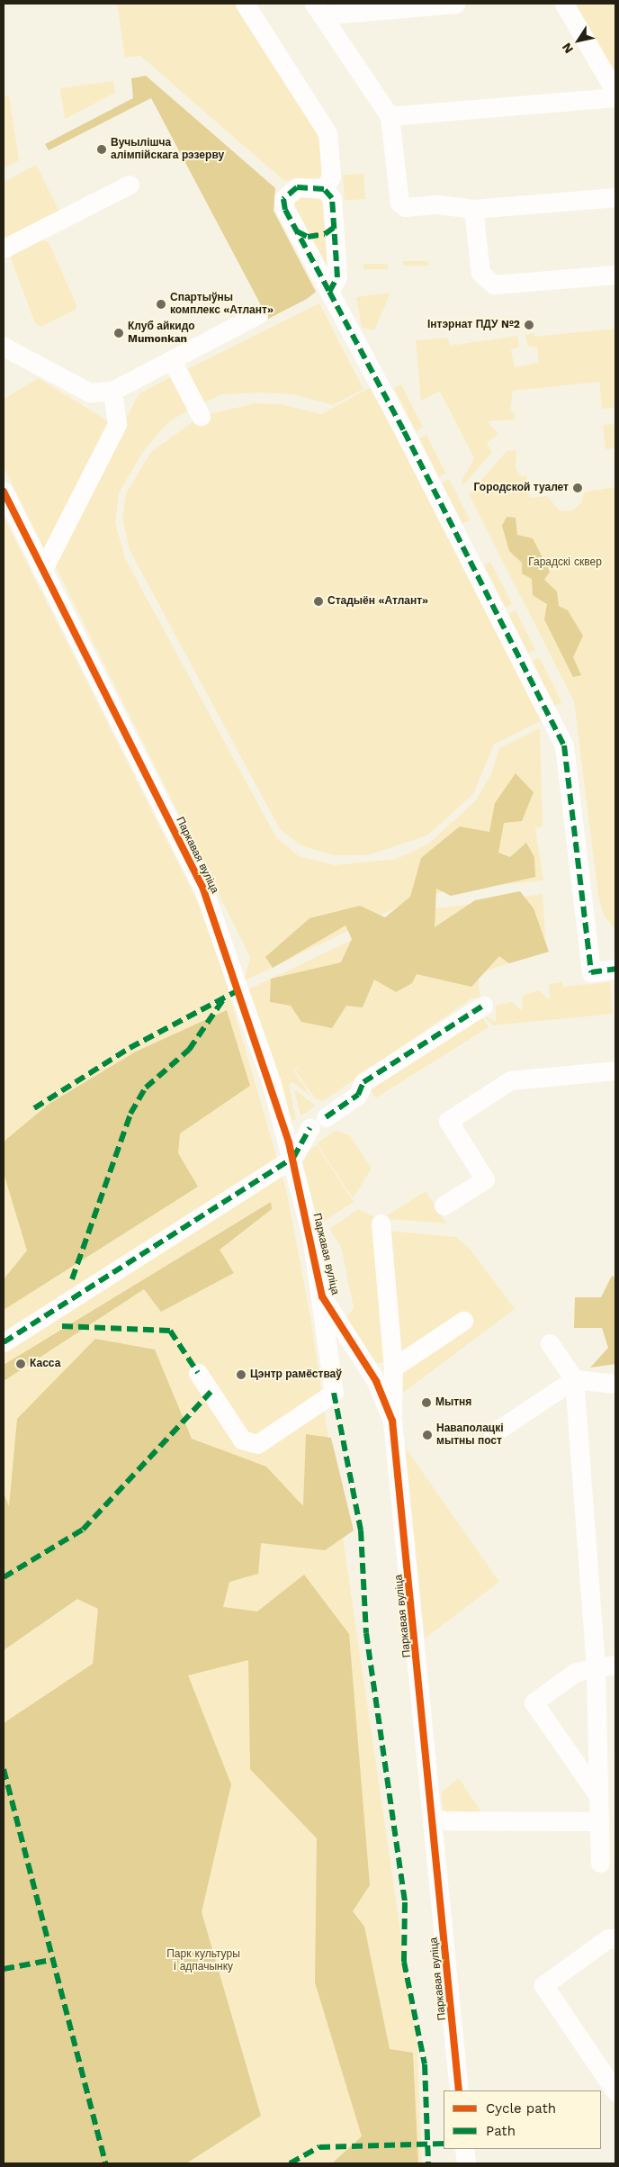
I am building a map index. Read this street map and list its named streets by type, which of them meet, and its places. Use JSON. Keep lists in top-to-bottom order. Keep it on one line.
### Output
{"streets":{"street":["Паркавая вуліца"]},"parks":["Гарадскі сквер","Парк культуры і адпачынку"],"places":["Вучылішча алімпійскага рэзерву","Спартыўны комплекс «Атлант»","Інтэрнат ПДУ №2","Клуб айкидо Mumonkan","Городской туалет","Стадыён «Атлант»","Касса","Цэнтр рамёстваў","Мытня","Наваполацкі мытны пост"],"legend":["Cycle path","Path"],"north":"bottom left"}
